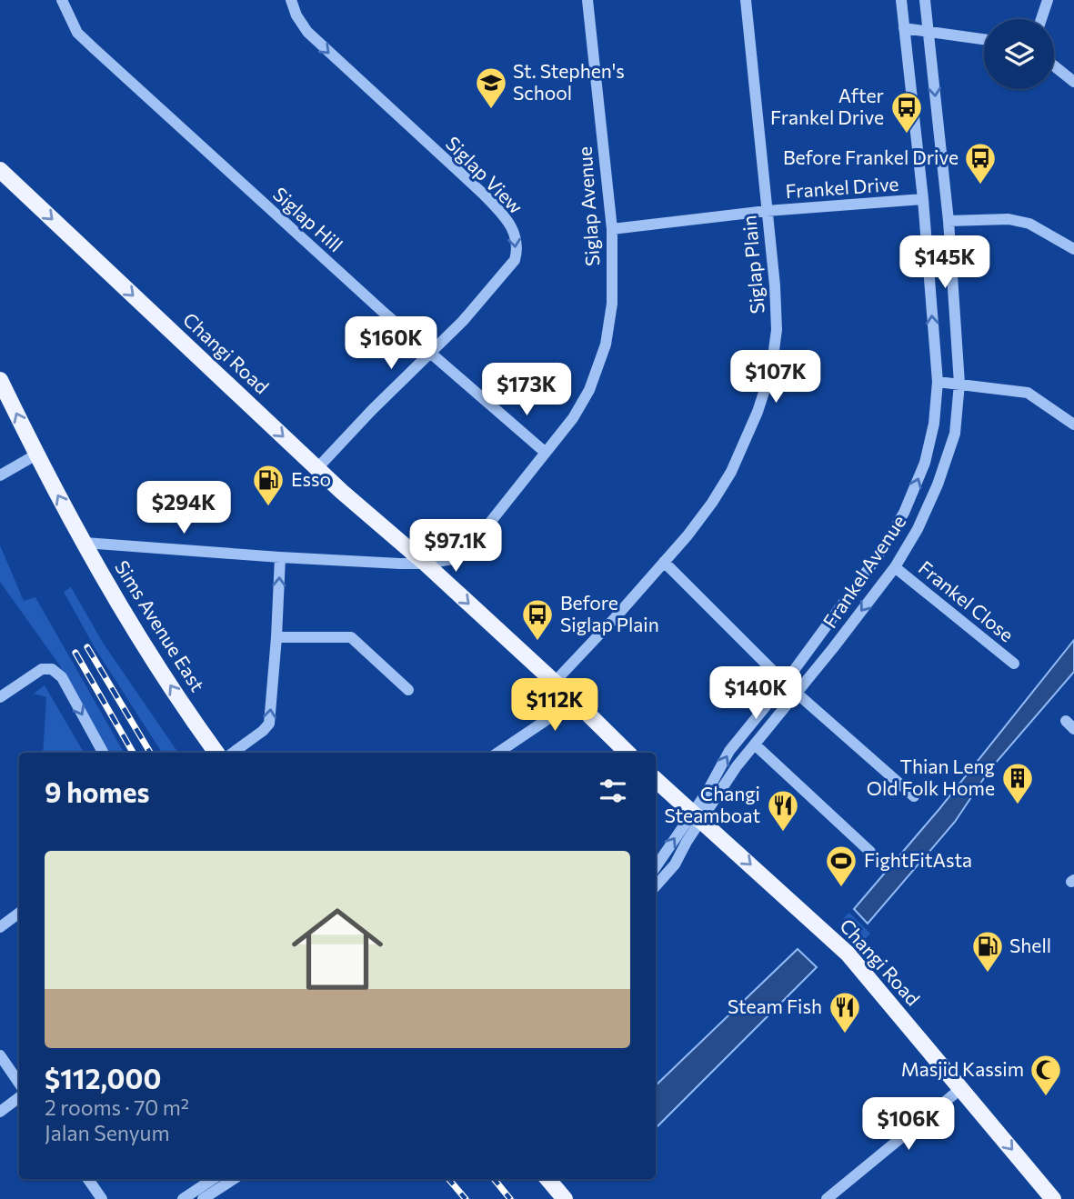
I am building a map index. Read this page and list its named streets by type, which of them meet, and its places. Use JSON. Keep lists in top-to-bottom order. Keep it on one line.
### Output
{"streets":{"main road":["Changi Road","Sims Avenue East"],"street":["Siglap View","Frankel Drive","Siglap Avenue","Siglap Hill","Siglap Plain","Frankel Avenue","Frankel Close"]},"crossings":[["Siglap View","Siglap Hill"],["Siglap View","Changi Road"],["Frankel Drive","Siglap Avenue"],["Frankel Drive","Siglap Plain"],["Frankel Drive","Frankel Avenue"],["Siglap Avenue","Siglap Hill"],["Siglap Avenue","Changi Road"],["Siglap Plain","Changi Road"],["Changi Road","Frankel Avenue"],["Frankel Avenue","Frankel Close"]],"one_way":["Changi Road","Sims Avenue East"],"places":{"school or university":["St. Stephen's School"],"bus stop":["After Frankel Drive","Before Frankel Drive","Before Siglap Plain"],"fuel station":["Esso","Shell"],"building":["Thian Leng Old Folk Home"],"restaurant":["Changi Steamboat","Steam Fish"],"sports":["FightFitAsta"],"mosque":["Masjid Kassim"]},"page":{"price":["$145K","$160K","$107K","$173K","$294K","$97.1K","$140K","$112K","$106K"],"heading":"9 homes","list":[{"name":"$112,000","note":"2 rooms · 70 m² · Jalan Senyum"}]}}
